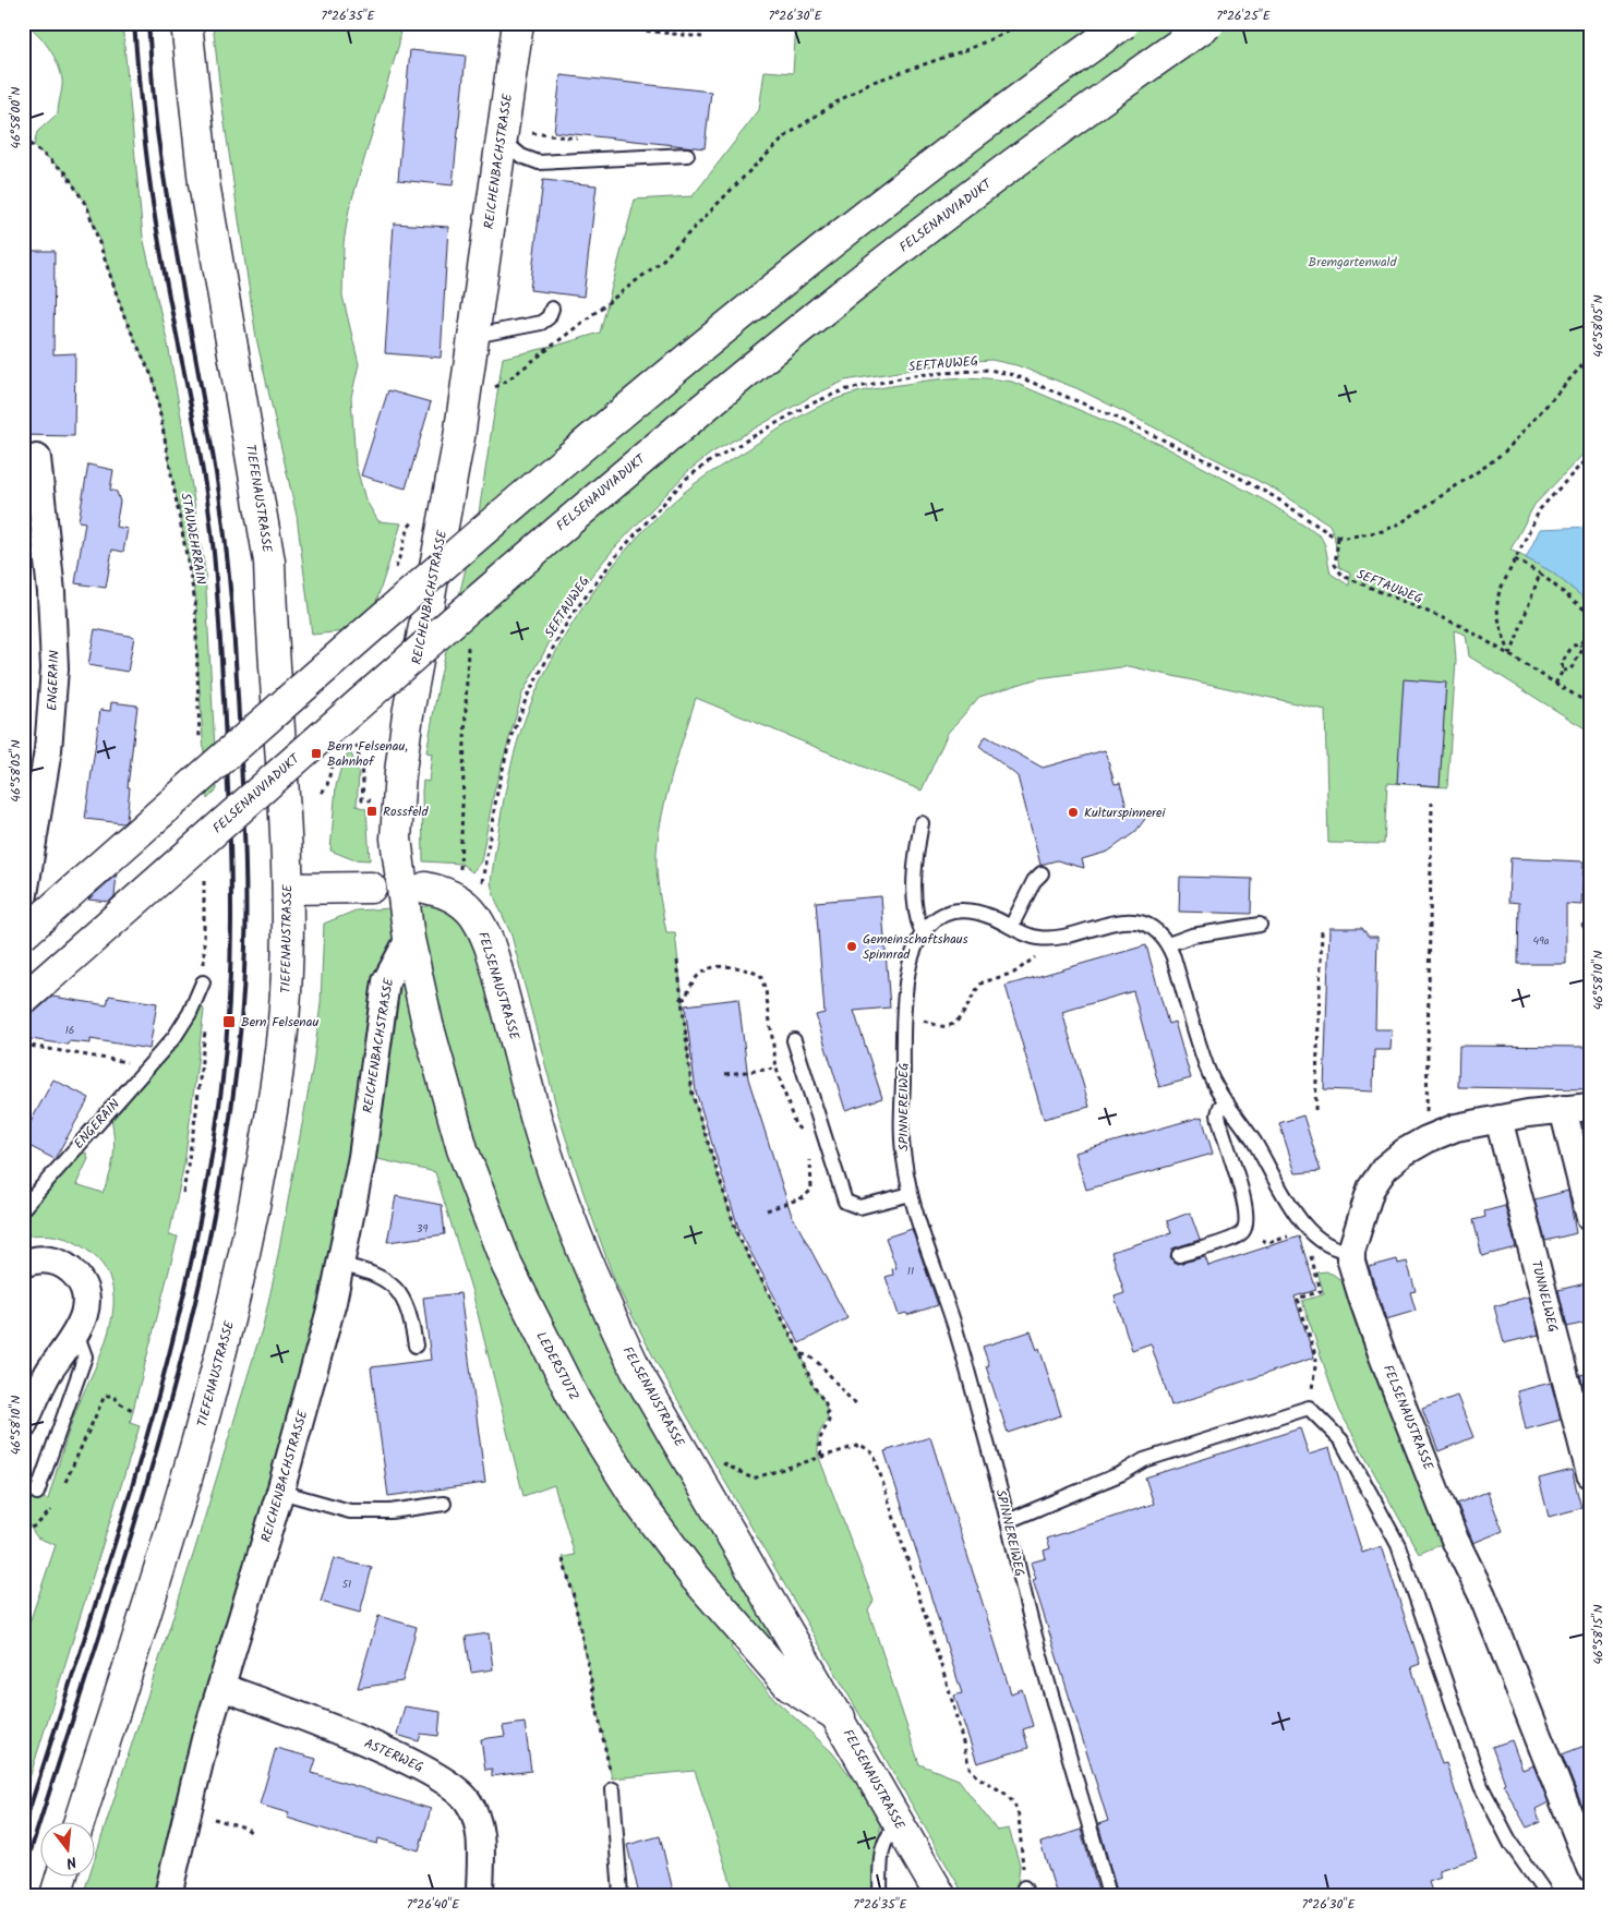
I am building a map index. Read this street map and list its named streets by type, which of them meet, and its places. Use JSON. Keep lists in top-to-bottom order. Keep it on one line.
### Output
{"streets":{"main road":["REICHENBACHSTRASSE","FELSENAUVIADUKT","TIEFENAUSTRASSE","FELSENAUSTRASSE","LEDERSTUTZ"],"street":["ENGERAIN","TUNNELWEG","ASTERWEG"],"lane":["SPINNEREIWEG"],"path":["SEFTAUWEG","STAUWEHRRAIN"]},"crossings":[["REICHENBACHSTRASSE","LEDERSTUTZ"],["REICHENBACHSTRASSE","ASTERWEG"],["FELSENAUSTRASSE","TUNNELWEG"],["FELSENAUSTRASSE","LEDERSTUTZ"]],"parks":["Bremgartenwald"],"places":{"transit":["Bern Felsenau, Bahnhof","Rossfeld","Bern Felsenau"],"other":["Kulturspinnerei","Gemeinschaftshaus Spinnrad"]},"house_numbers":["49a","16","39","11","51"],"north":"bottom","coordinates":["7°26'35\"E","7°26'30\"E","7°26'25\"E","46°58'00\"N","46°58'05\"N","46°58'10\"N","46°58'15\"N","7°26'40\"E"]}
